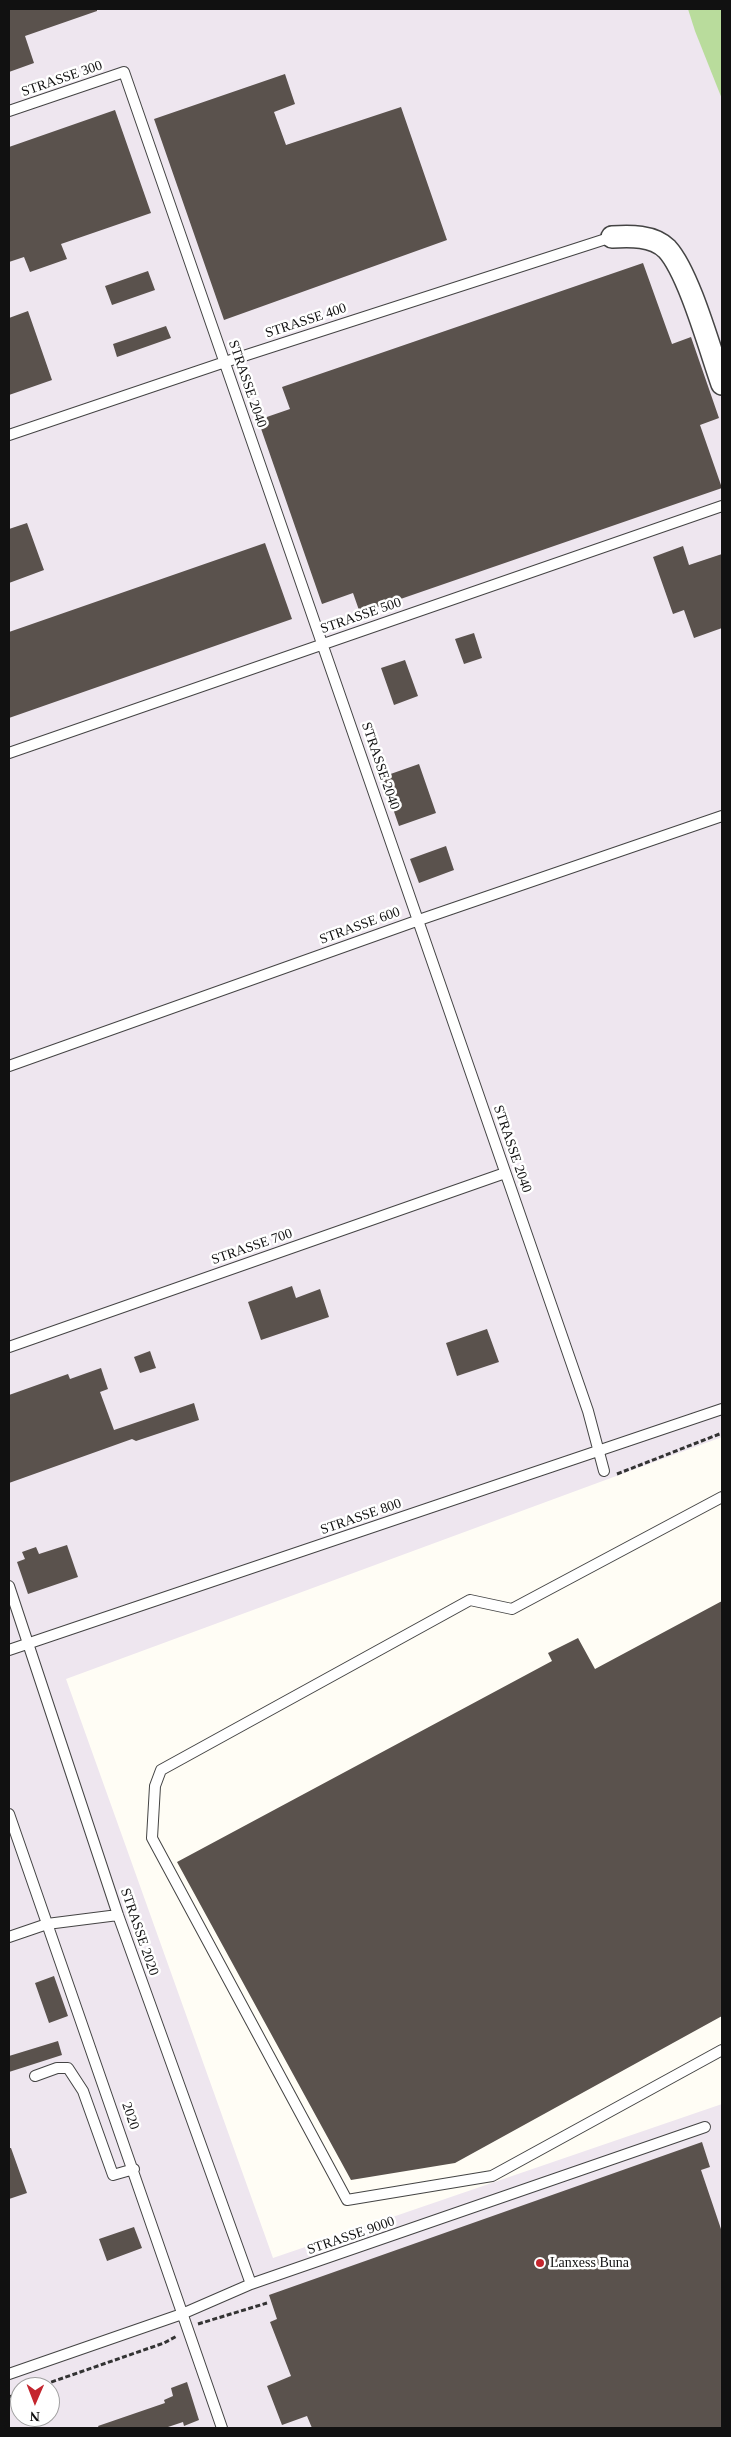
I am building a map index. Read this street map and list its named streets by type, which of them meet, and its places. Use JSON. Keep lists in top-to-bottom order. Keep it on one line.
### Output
{"streets":{"lane":["STRASSE 300","STRASSE 400","STRASSE 2040","STRASSE 500","STRASSE 600","STRASSE 700","STRASSE 800","STRASSE 2020","2020","STRASSE 9000"]},"crossings":[["STRASSE 300","STRASSE 2040"],["STRASSE 400","STRASSE 2040"],["STRASSE 2040","STRASSE 500"],["STRASSE 2040","STRASSE 600"],["STRASSE 2040","STRASSE 700"],["STRASSE 2040","STRASSE 800"],["STRASSE 800","STRASSE 2020"],["STRASSE 2020","STRASSE 9000"],["2020","STRASSE 9000"]],"places":["Lanxess Buna"],"north":"bottom"}
